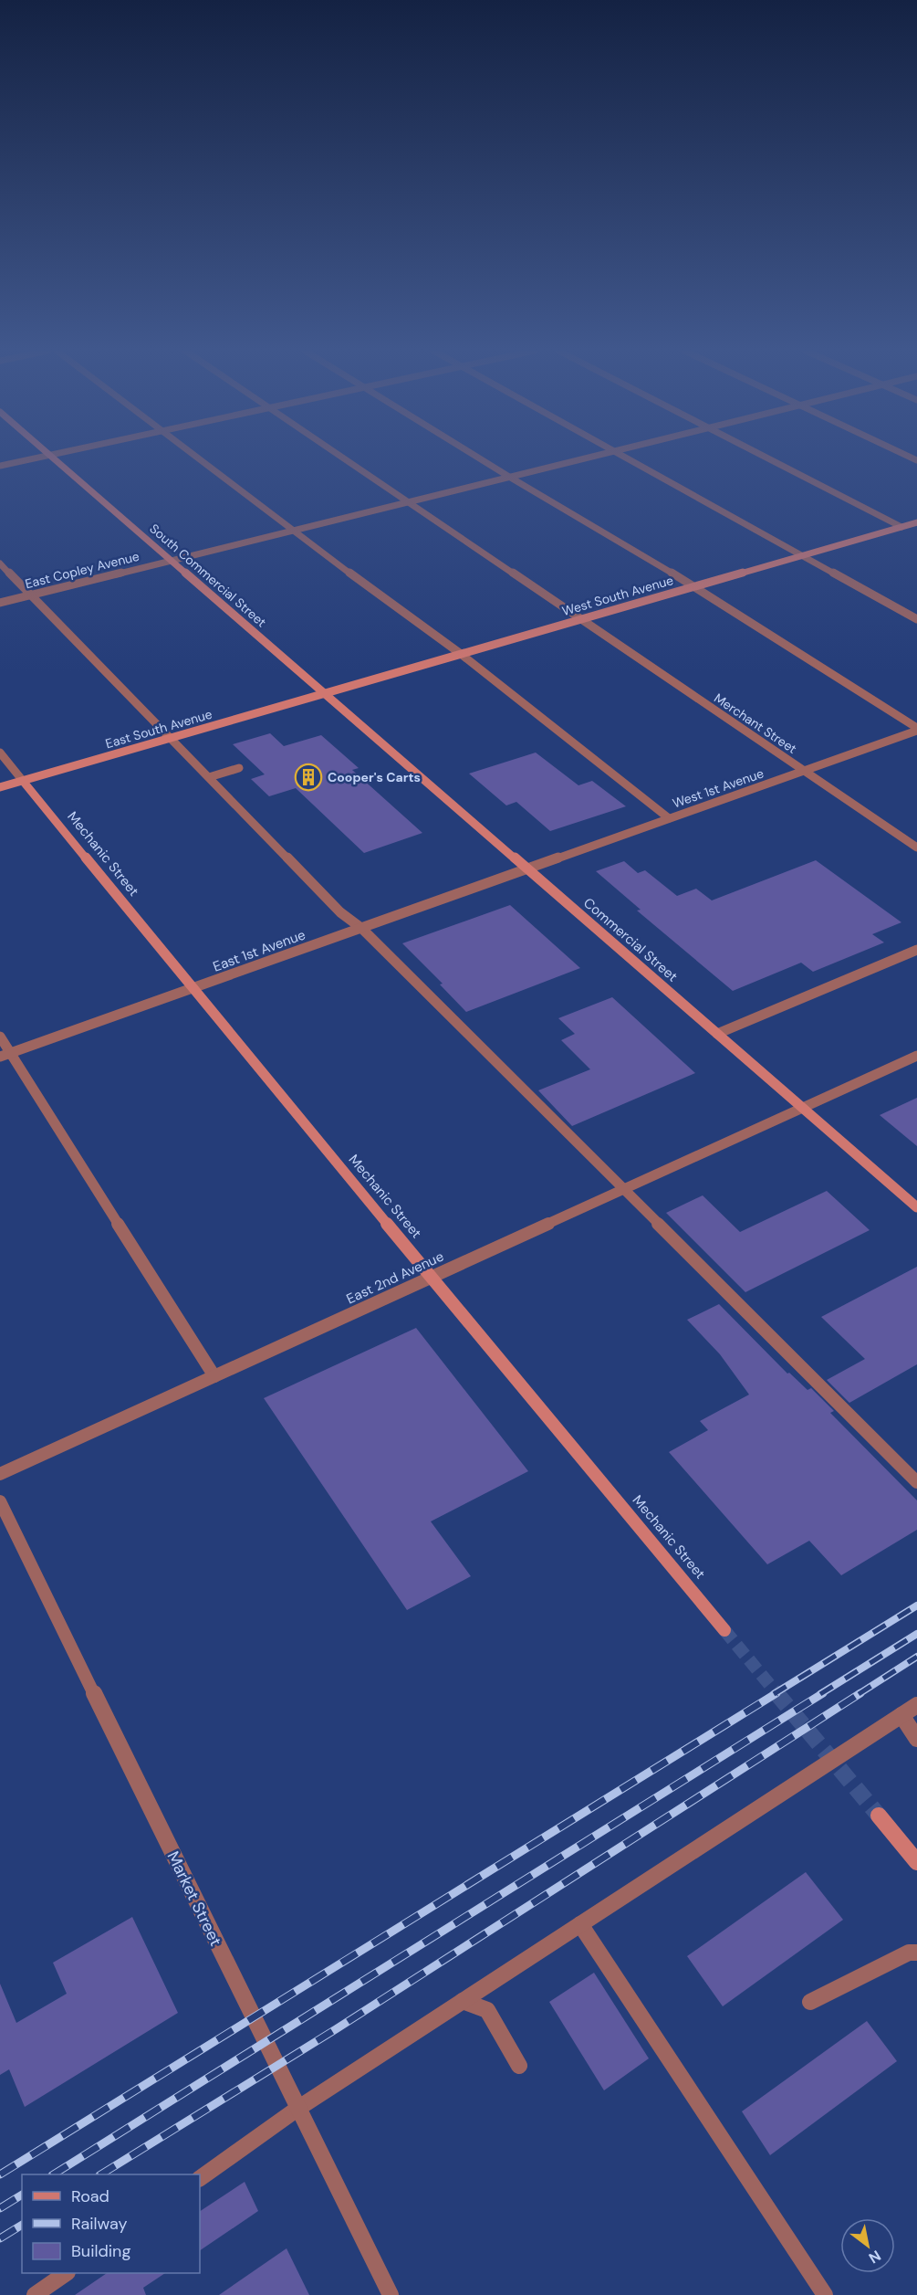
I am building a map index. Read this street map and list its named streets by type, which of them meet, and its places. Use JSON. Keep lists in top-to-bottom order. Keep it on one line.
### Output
{"streets":{"main road":["South Commercial Street","West South Avenue","East South Avenue","Mechanic Street","Commercial Street"],"street":["East Copley Avenue","Merchant Street","West 1st Avenue","East 1st Avenue","East 2nd Avenue","Market Street"]},"crossings":[["East Copley Avenue","South Commercial Street"],["East Copley Avenue","Merchant Street"],["South Commercial Street","West South Avenue"],["South Commercial Street","East South Avenue"],["South Commercial Street","Commercial Street"],["West South Avenue","Merchant Street"],["West South Avenue","East South Avenue"],["West South Avenue","Commercial Street"],["Merchant Street","West 1st Avenue"],["East South Avenue","Mechanic Street"],["East South Avenue","Commercial Street"],["West 1st Avenue","Commercial Street"],["West 1st Avenue","East 1st Avenue"],["Mechanic Street","East 1st Avenue"],["Mechanic Street","East 2nd Avenue"],["Commercial Street","East 1st Avenue"],["Commercial Street","East 2nd Avenue"]],"places":{"building":["Cooper's Carts"]},"legend":["Road","Railway","Building"],"north":"bottom right"}
